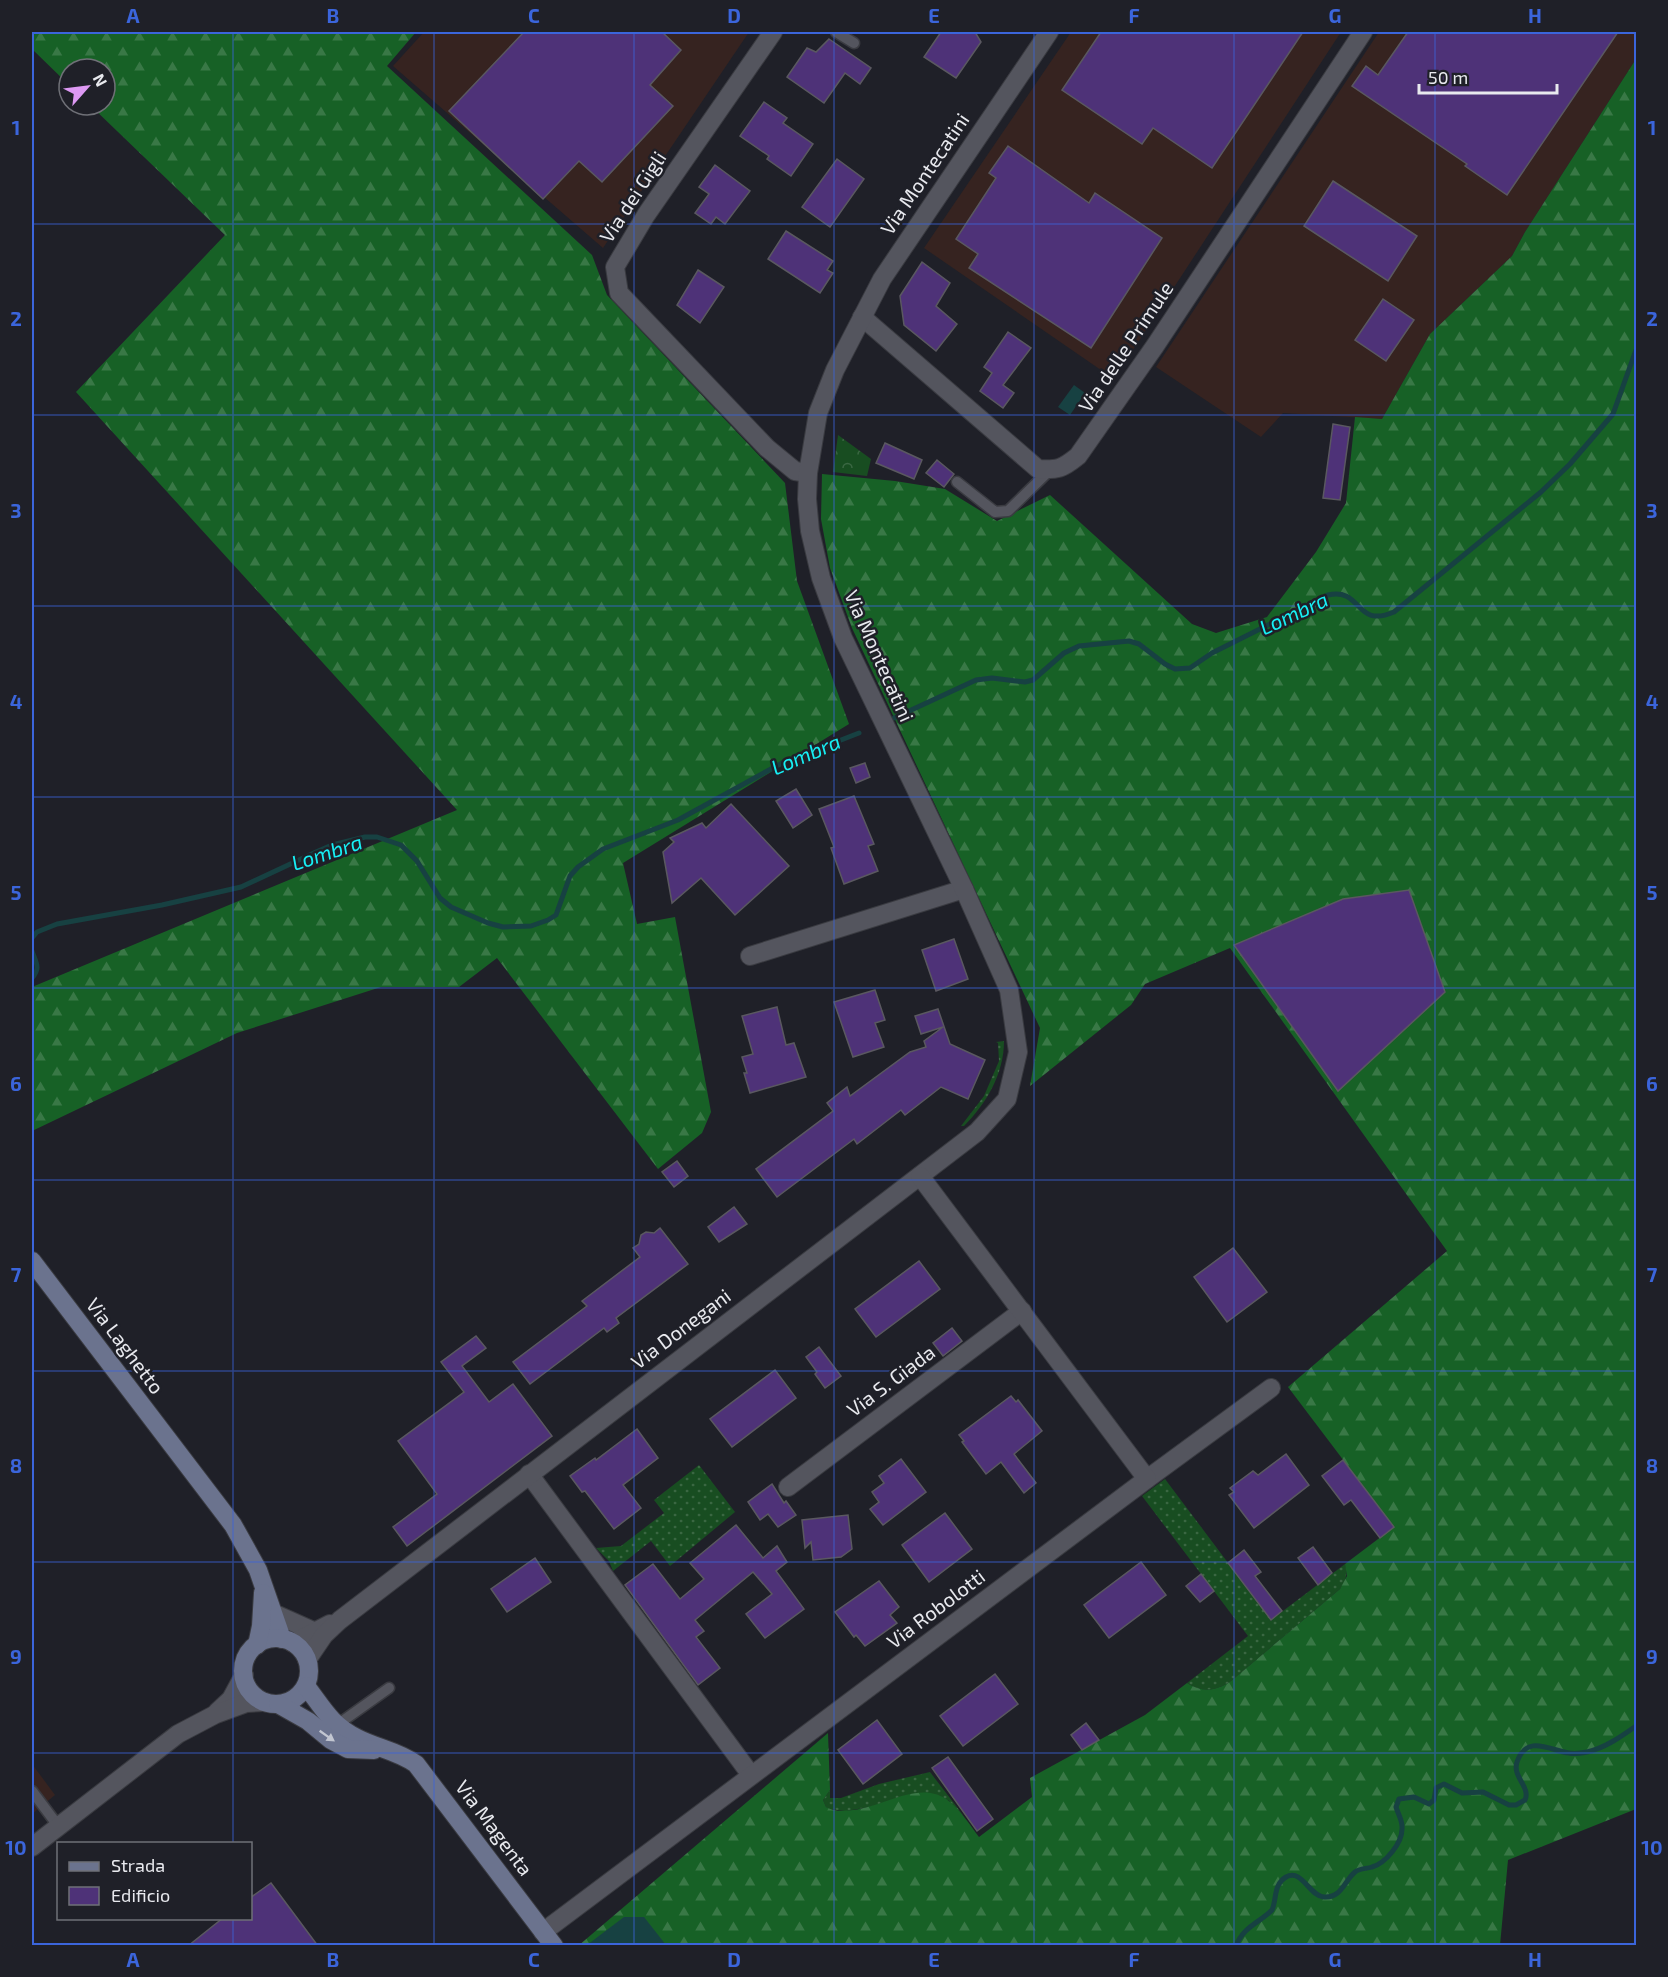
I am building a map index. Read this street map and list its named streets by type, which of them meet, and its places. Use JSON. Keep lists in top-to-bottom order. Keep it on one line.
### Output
{"streets":{"street":["Via Montecatini","Via dei Gigli","Via delle Primule","Via Donegani","Via Laghetto","Via S. Giada","Via Robolotti","Via Magenta"]},"crossings":[["Via Montecatini","Via dei Gigli"],["Via Montecatini","Via Donegani"],["Via Donegani","Via Magenta"],["Via Robolotti","Via Magenta"]],"water":["Lombra"],"legend":["Strada","Edificio"],"scale_bar":"50 m","north":"top right","grid":{"columns":["A","B","C","D","E","F","G","H"],"rows":["1","2","3","4","5","6","7","8","9","10"]}}
